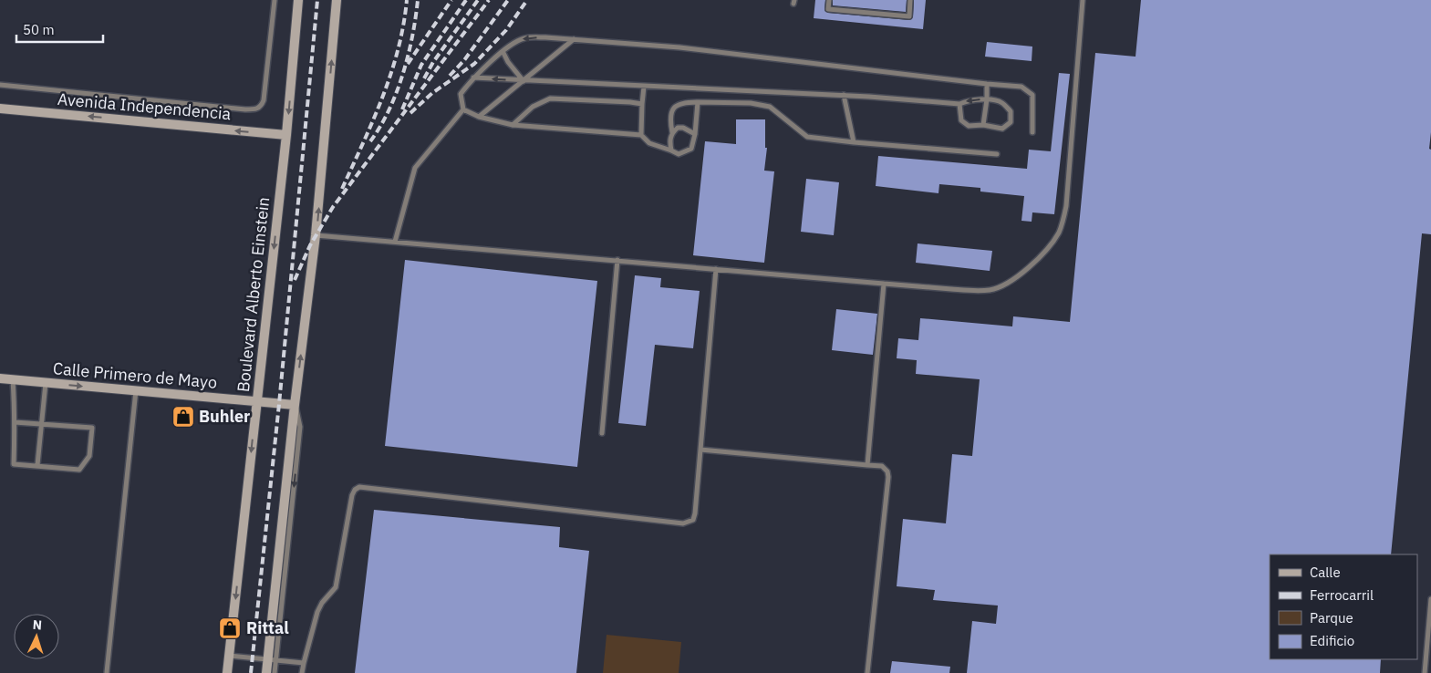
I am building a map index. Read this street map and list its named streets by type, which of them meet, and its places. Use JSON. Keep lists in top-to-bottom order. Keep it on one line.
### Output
{"streets":{"main road":["Avenida Independencia","Boulevard Alberto Einstein","Calle Primero de Mayo"]},"crossings":[["Avenida Independencia","Boulevard Alberto Einstein"],["Boulevard Alberto Einstein","Calle Primero de Mayo"]],"one_way":["Avenida Independencia"],"places":{"shop":["Buhler","Rittal"]},"legend":["Calle","Ferrocarril","Parque","Edificio"],"scale_bar":"50 m","north":"top"}
